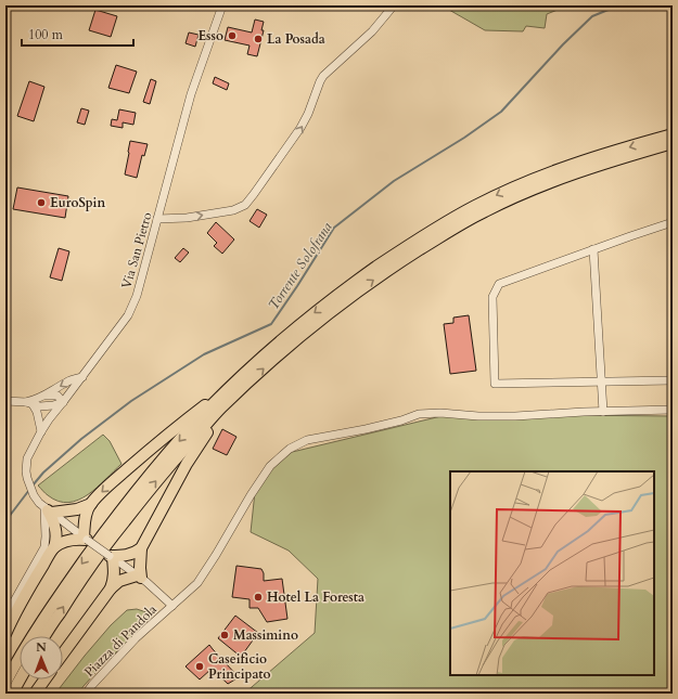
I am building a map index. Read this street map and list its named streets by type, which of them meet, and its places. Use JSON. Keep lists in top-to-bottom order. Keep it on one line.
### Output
{"streets":{"street":["Via San Pietro","Piazza di Pandola"]},"water":["Torrente Solofrana"],"places":["Esso","La Posada","EuroSpin","Hotel La Foresta","Massimino","Caseificio Principato"],"scale_bar":"100 m","north":"top"}
